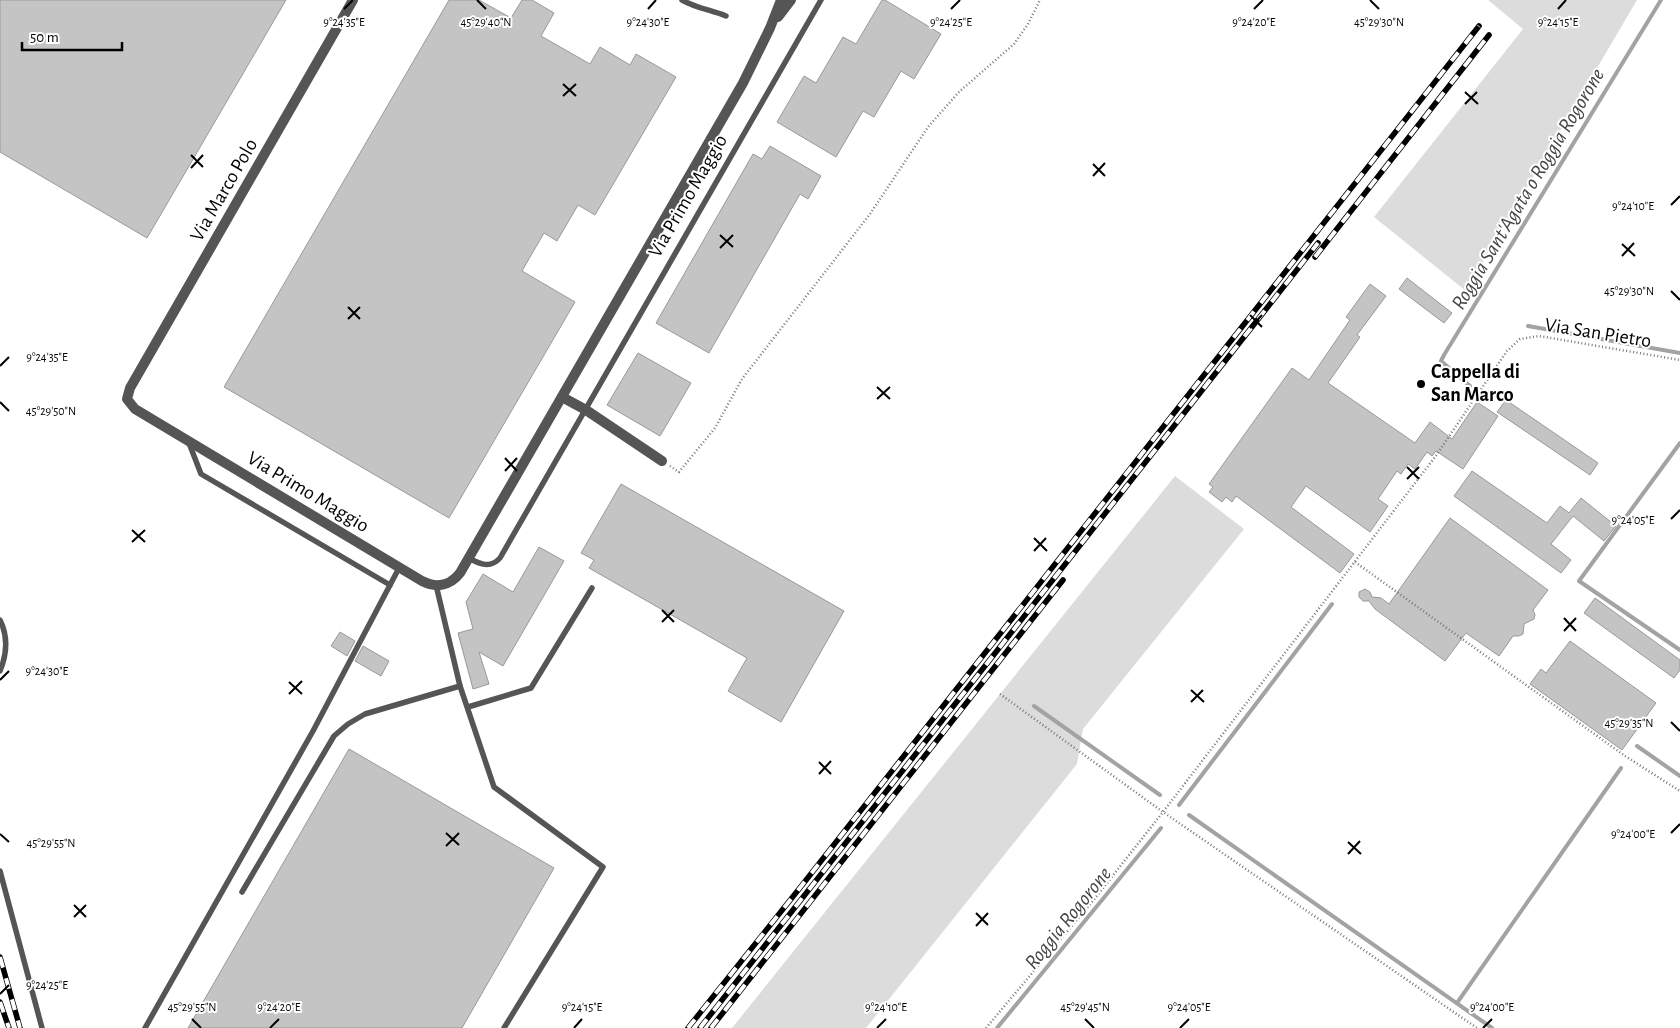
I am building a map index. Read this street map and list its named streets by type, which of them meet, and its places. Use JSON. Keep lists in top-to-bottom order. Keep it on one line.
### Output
{"streets":{"street":["Via Marco Polo","Via Primo Maggio"],"path":["Via San Pietro"]},"crossings":[["Via Marco Polo","Via Primo Maggio"]],"water":["Roggia Sant'Agata o Roggia Rogorone","Roggia Rogorone"],"places":["Cappella di San Marco"],"scale_bar":"50 m","coordinates":["45°29'40\"N","45°29'30\"N","9°24'20\"E","9°24'15\"E","9°24'35\"E","9°24'30\"E","9°24'25\"E","9°24'10\"E","45°29'50\"N","9°24'05\"E","45°29'35\"N","9°24'00\"E","45°29'55\"N","45°29'45\"N"]}
